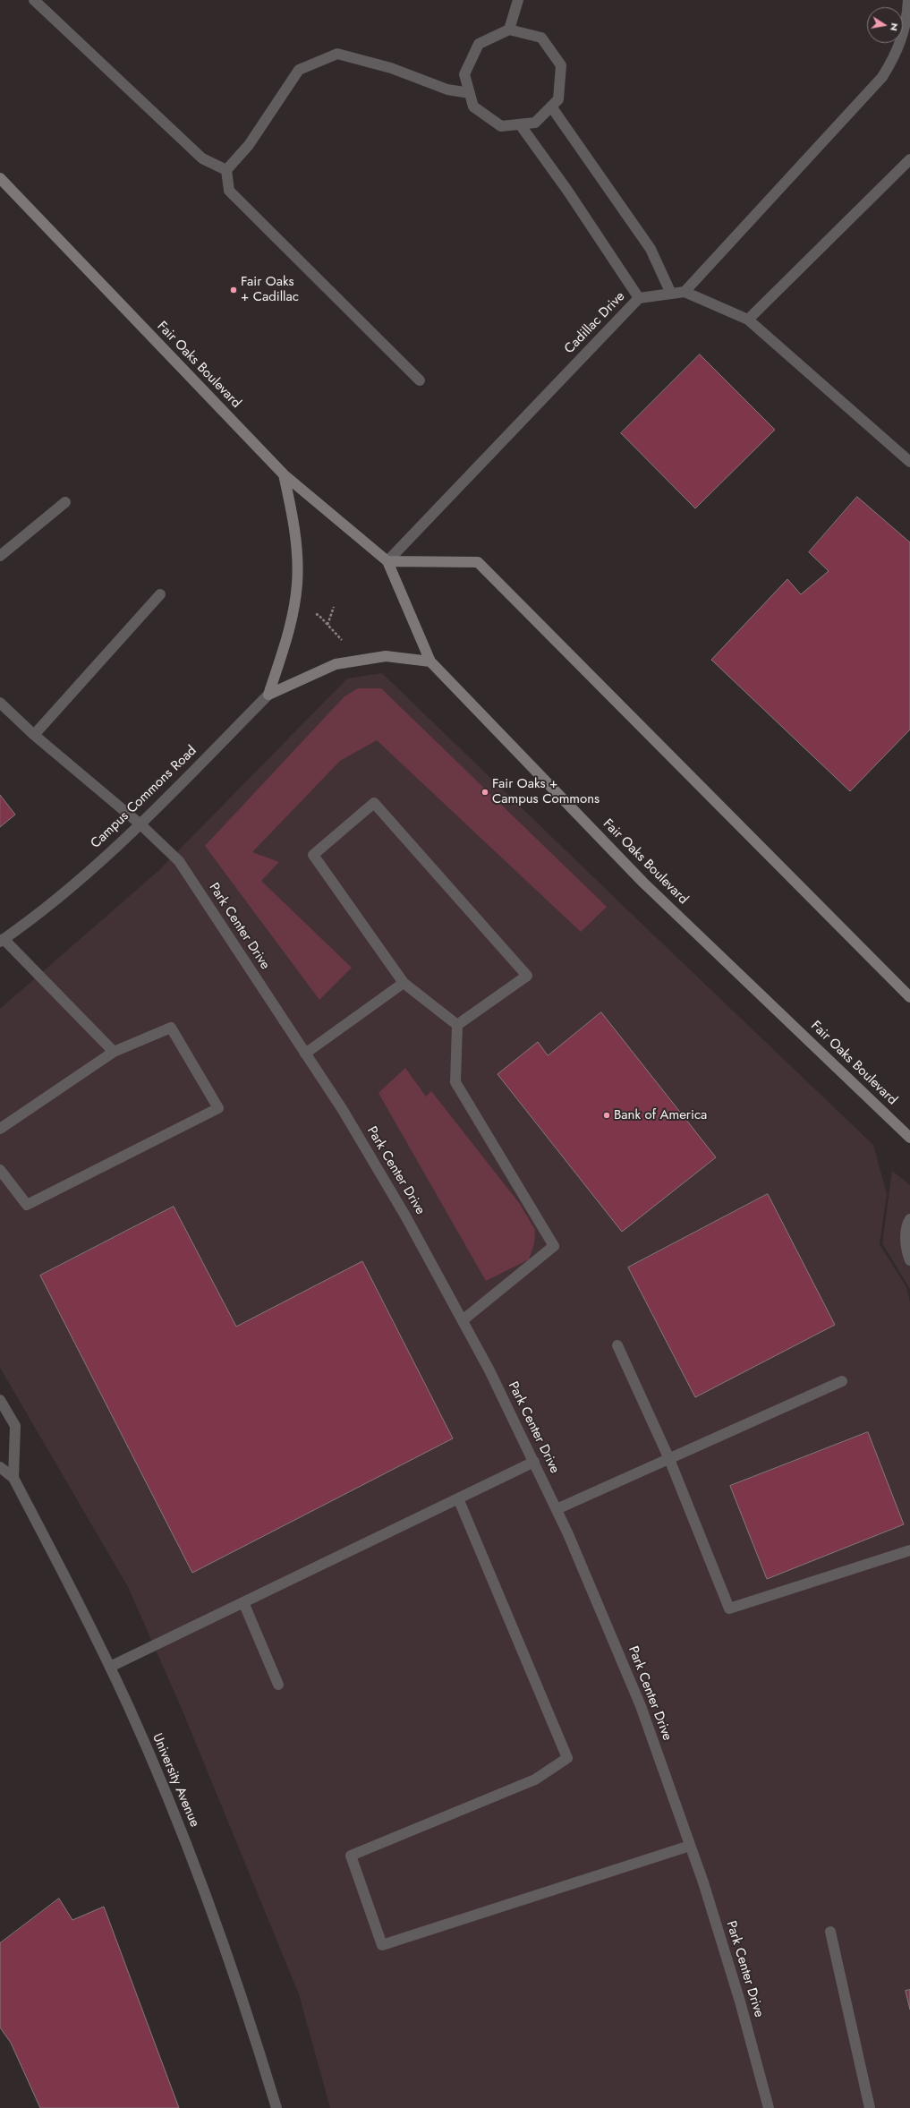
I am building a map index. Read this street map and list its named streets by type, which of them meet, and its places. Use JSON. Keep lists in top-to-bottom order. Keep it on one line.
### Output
{"streets":{"main road":["Fair Oaks Boulevard"],"street":["Cadillac Drive","Campus Commons Road","Park Center Drive","University Avenue"]},"crossings":[["Cadillac Drive","Fair Oaks Boulevard"],["Campus Commons Road","Park Center Drive"]],"places":["Fair Oaks + Cadillac","Fair Oaks + Campus Commons","Bank of America"],"north":"right"}
